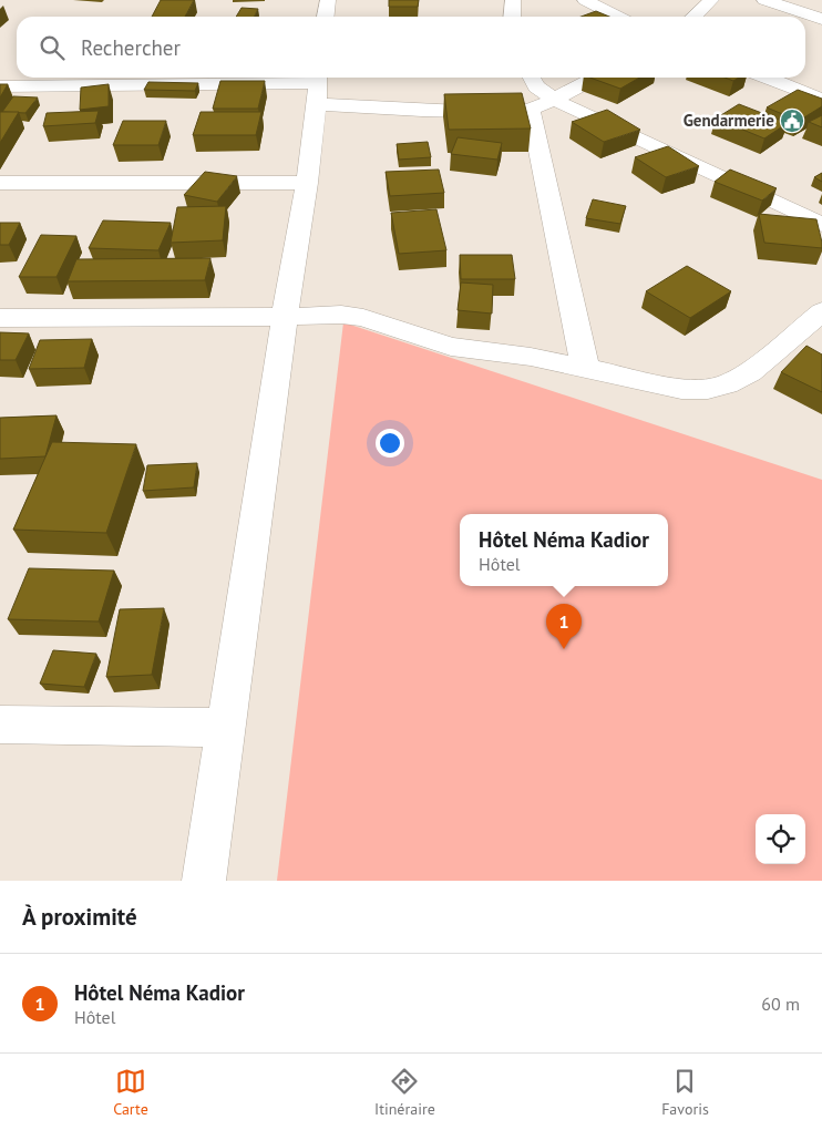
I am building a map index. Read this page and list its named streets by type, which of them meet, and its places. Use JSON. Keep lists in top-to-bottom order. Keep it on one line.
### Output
{"places":{"public building":["Gendarmerie"]},"page":{"search":"Rechercher","popup":["Hôtel Néma Kadior","Hôtel"],"pins":"1","heading":"À proximité","list":[{"mark":"1","name":"Hôtel Néma Kadior","note":"Hôtel","value":"60 m"}],"nav":["Carte","Itinéraire","Favoris"]}}
